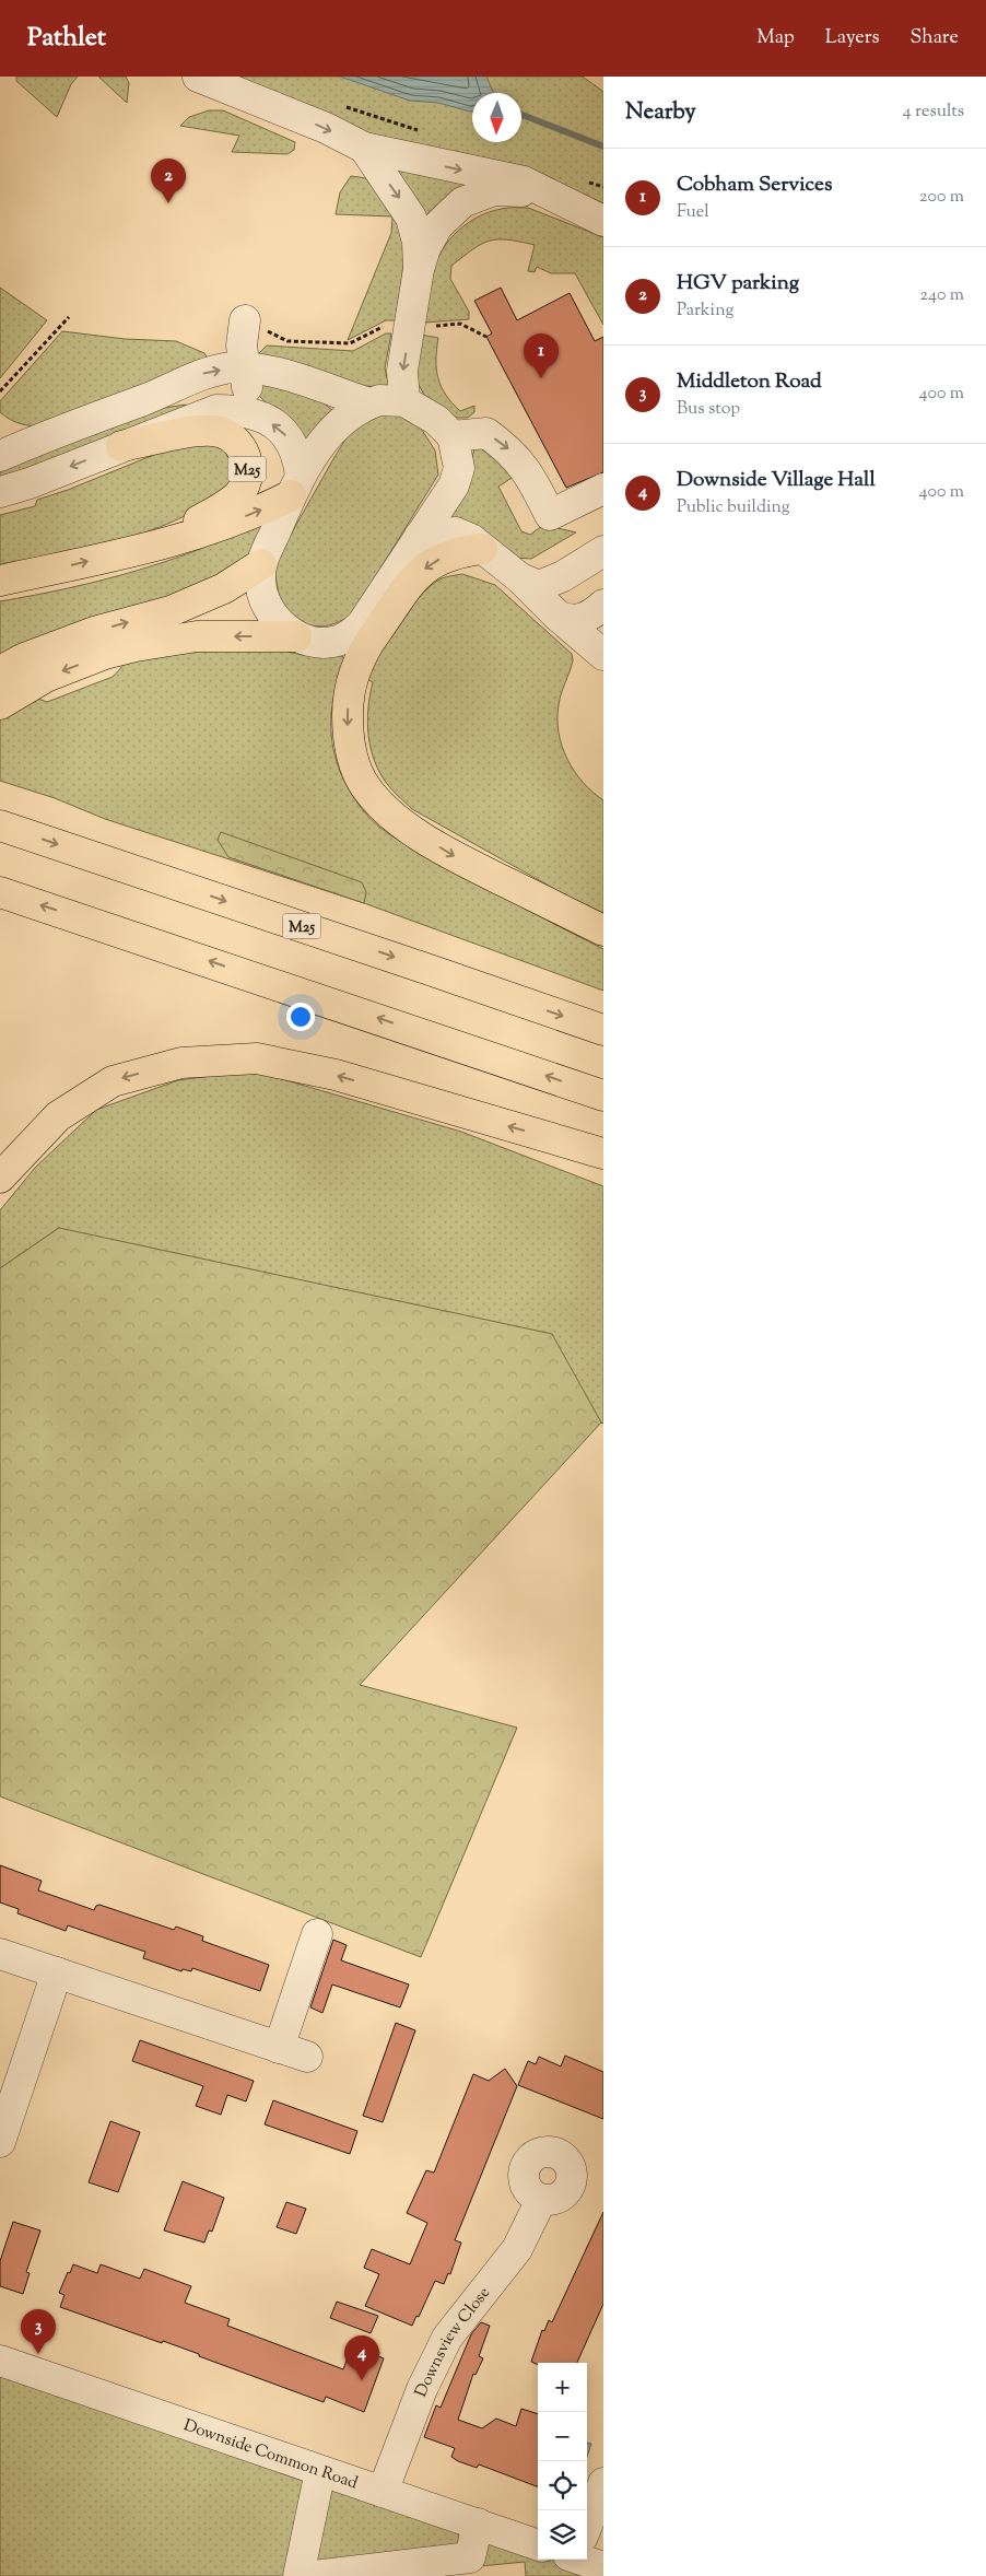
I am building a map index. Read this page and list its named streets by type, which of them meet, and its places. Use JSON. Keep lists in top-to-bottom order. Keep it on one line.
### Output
{"streets":{"highway":["M25"],"street":["Downsview Close","Downside Common Road"]},"crossings":[["Downsview Close","Downside Common Road"]],"north":"bottom","page":{"header":"Pathlet","nav":["Map","Layers","Share"],"heading":["Nearby","4 results"],"list":[{"mark":"1","name":"Cobham Services","note":"Fuel","value":"200 m"},{"mark":"2","name":"HGV parking","note":"Parking","value":"240 m"},{"mark":"3","name":"Middleton Road","note":"Bus stop","value":"400 m"},{"mark":"4","name":"Downside Village Hall","note":"Public building","value":"400 m"}],"pins":["2","1","3","4"],"map_buttons":["+","−"]}}
